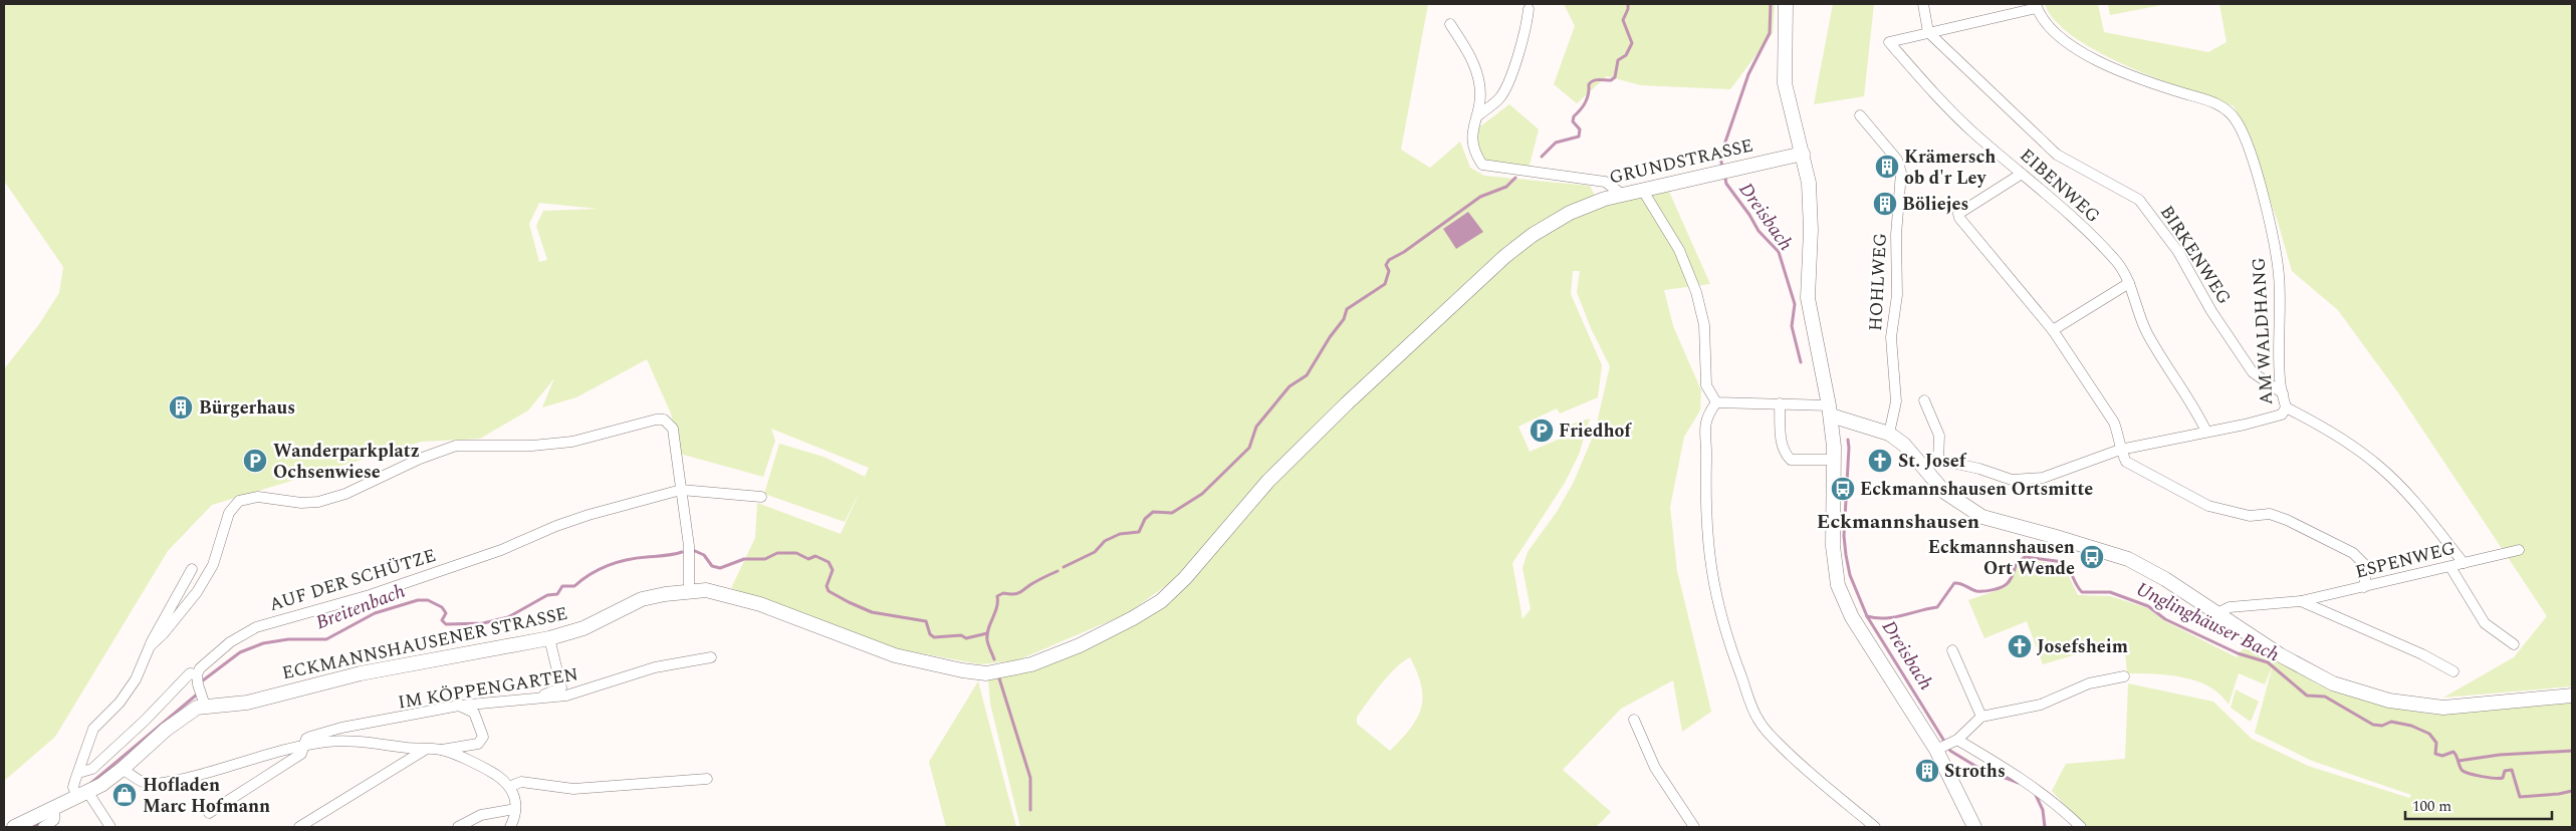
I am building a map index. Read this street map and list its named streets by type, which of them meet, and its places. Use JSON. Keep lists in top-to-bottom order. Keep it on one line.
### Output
{"streets":{"main road":["GRUNDSTRASSE","ECKMANNSHAUSENER STRASSE"],"street":["EIBENWEG","BIRKENWEG","HOHLWEG","AM WALDHANG","ESPENWEG","AUF DER SCHÜTZE","IM KÖPPENGARTEN"]},"crossings":[["GRUNDSTRASSE","ECKMANNSHAUSENER STRASSE"],["EIBENWEG","BIRKENWEG"],["EIBENWEG","AM WALDHANG"],["BIRKENWEG","AM WALDHANG"]],"districts":["Eckmannshausen"],"water":["Dreisbach","Breitenbach","Unglinghäuser Bach"],"places":{"building":["Krämersch ob d'r Ley","Böliejes","Bürgerhaus","Stroths"],"parking":["Friedhof","Wanderparkplatz Ochsenwiese"],"church":["St. Josef","Josefsheim"],"bus stop":["Eckmannshausen Ortsmitte","Eckmannshausen Ort Wende"],"shop":["Hofladen Marc Hofmann"]},"scale_bar":"100 m"}
